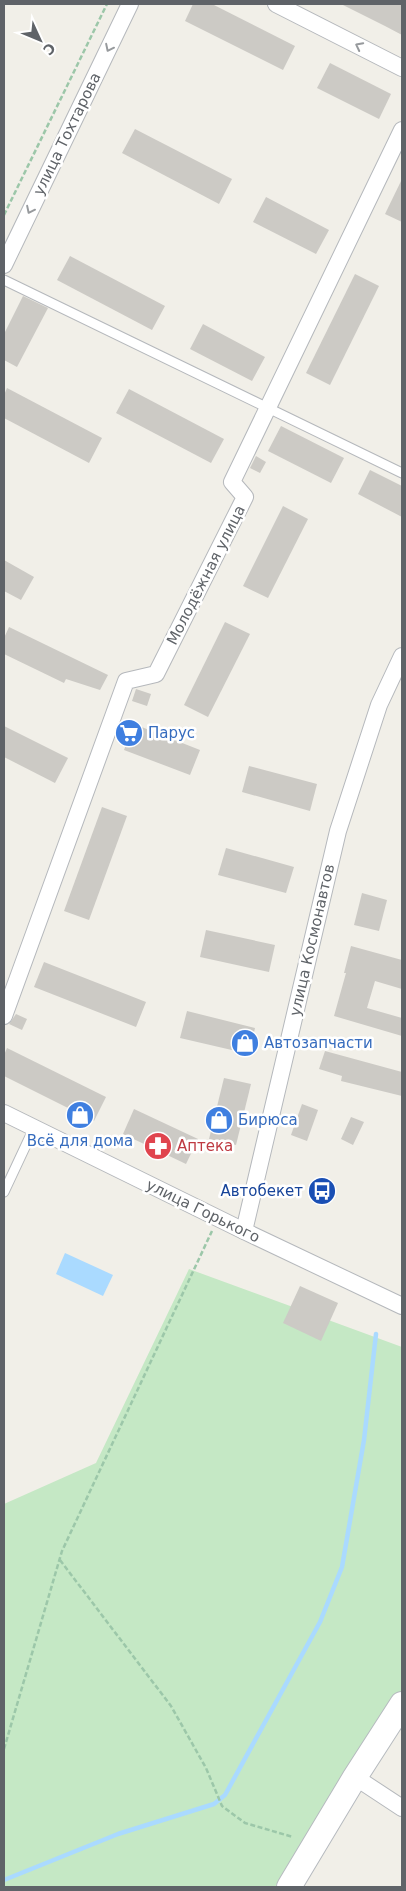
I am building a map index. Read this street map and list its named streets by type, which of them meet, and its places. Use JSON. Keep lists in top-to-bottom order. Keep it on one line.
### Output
{"streets":{"street":["улица Тохтарова","Молодёжная улица","улица Космонавтов","улица Горького"]},"crossings":[["улица Космонавтов","улица Горького"]],"one_way":["улица Тохтарова"],"places":{"supermarket":["Парус"],"shop":["Автозапчасти","Всё для дома","Бирюса"],"pharmacy":["Аптека"],"bus stop":["Автобекет"]},"north":"bottom right"}
